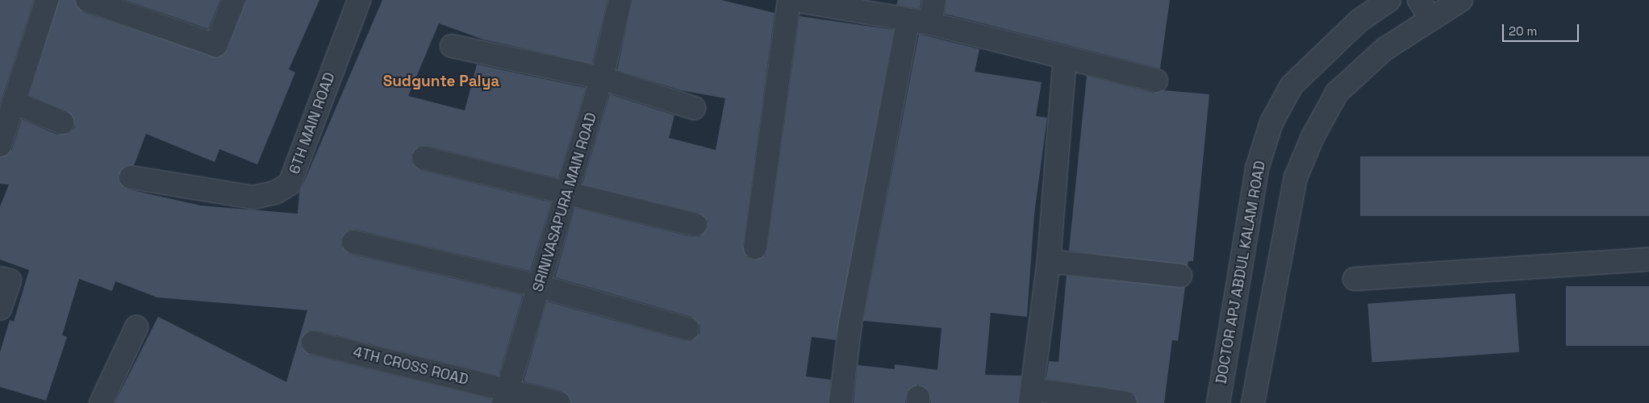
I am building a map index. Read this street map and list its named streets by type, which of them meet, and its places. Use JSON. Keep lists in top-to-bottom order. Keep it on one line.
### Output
{"streets":{"street":["6TH MAIN ROAD","SRINIVASAPURA MAIN ROAD","DOCTOR APJ ABDUL KALAM ROAD","4TH CROSS ROAD"]},"crossings":[["SRINIVASAPURA MAIN ROAD","4TH CROSS ROAD"]],"districts":["Sudgunte Palya"],"scale_bar":"20 m"}
